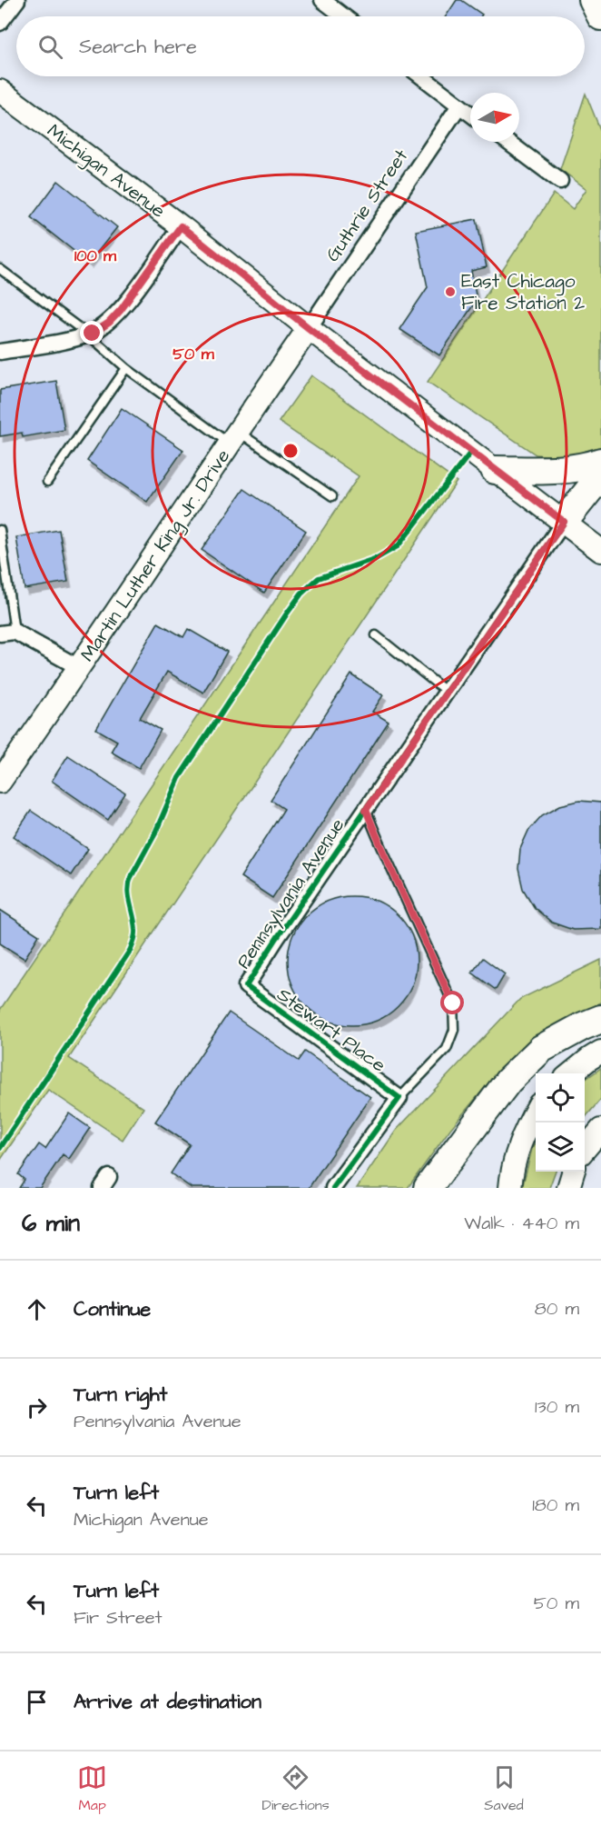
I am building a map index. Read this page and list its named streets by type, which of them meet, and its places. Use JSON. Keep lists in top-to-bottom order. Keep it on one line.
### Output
{"streets":{"main road":["Michigan Avenue","Martin Luther King Jr. Drive"],"street":["Guthrie Street","Pennsylvania Avenue","Stewart Place"]},"crossings":[["Michigan Avenue","Guthrie Street"],["Michigan Avenue","Martin Luther King Jr. Drive"],["Michigan Avenue","Pennsylvania Avenue"],["Guthrie Street","Martin Luther King Jr. Drive"],["Pennsylvania Avenue","Stewart Place"]],"places":["East Chicago Fire Station 2"],"north":"right","page":{"search":"Search here","heading":["6 min","Walk · 440 m"],"list":[["Continue","80 m"],["Turn right","Pennsylvania Avenue","130 m"],["Turn left","Michigan Avenue","180 m"],["Turn left","Fir Street","50 m"],"Arrive at destination"],"nav":["Map","Directions","Saved"]},"rings":["100 m","50 m"]}
